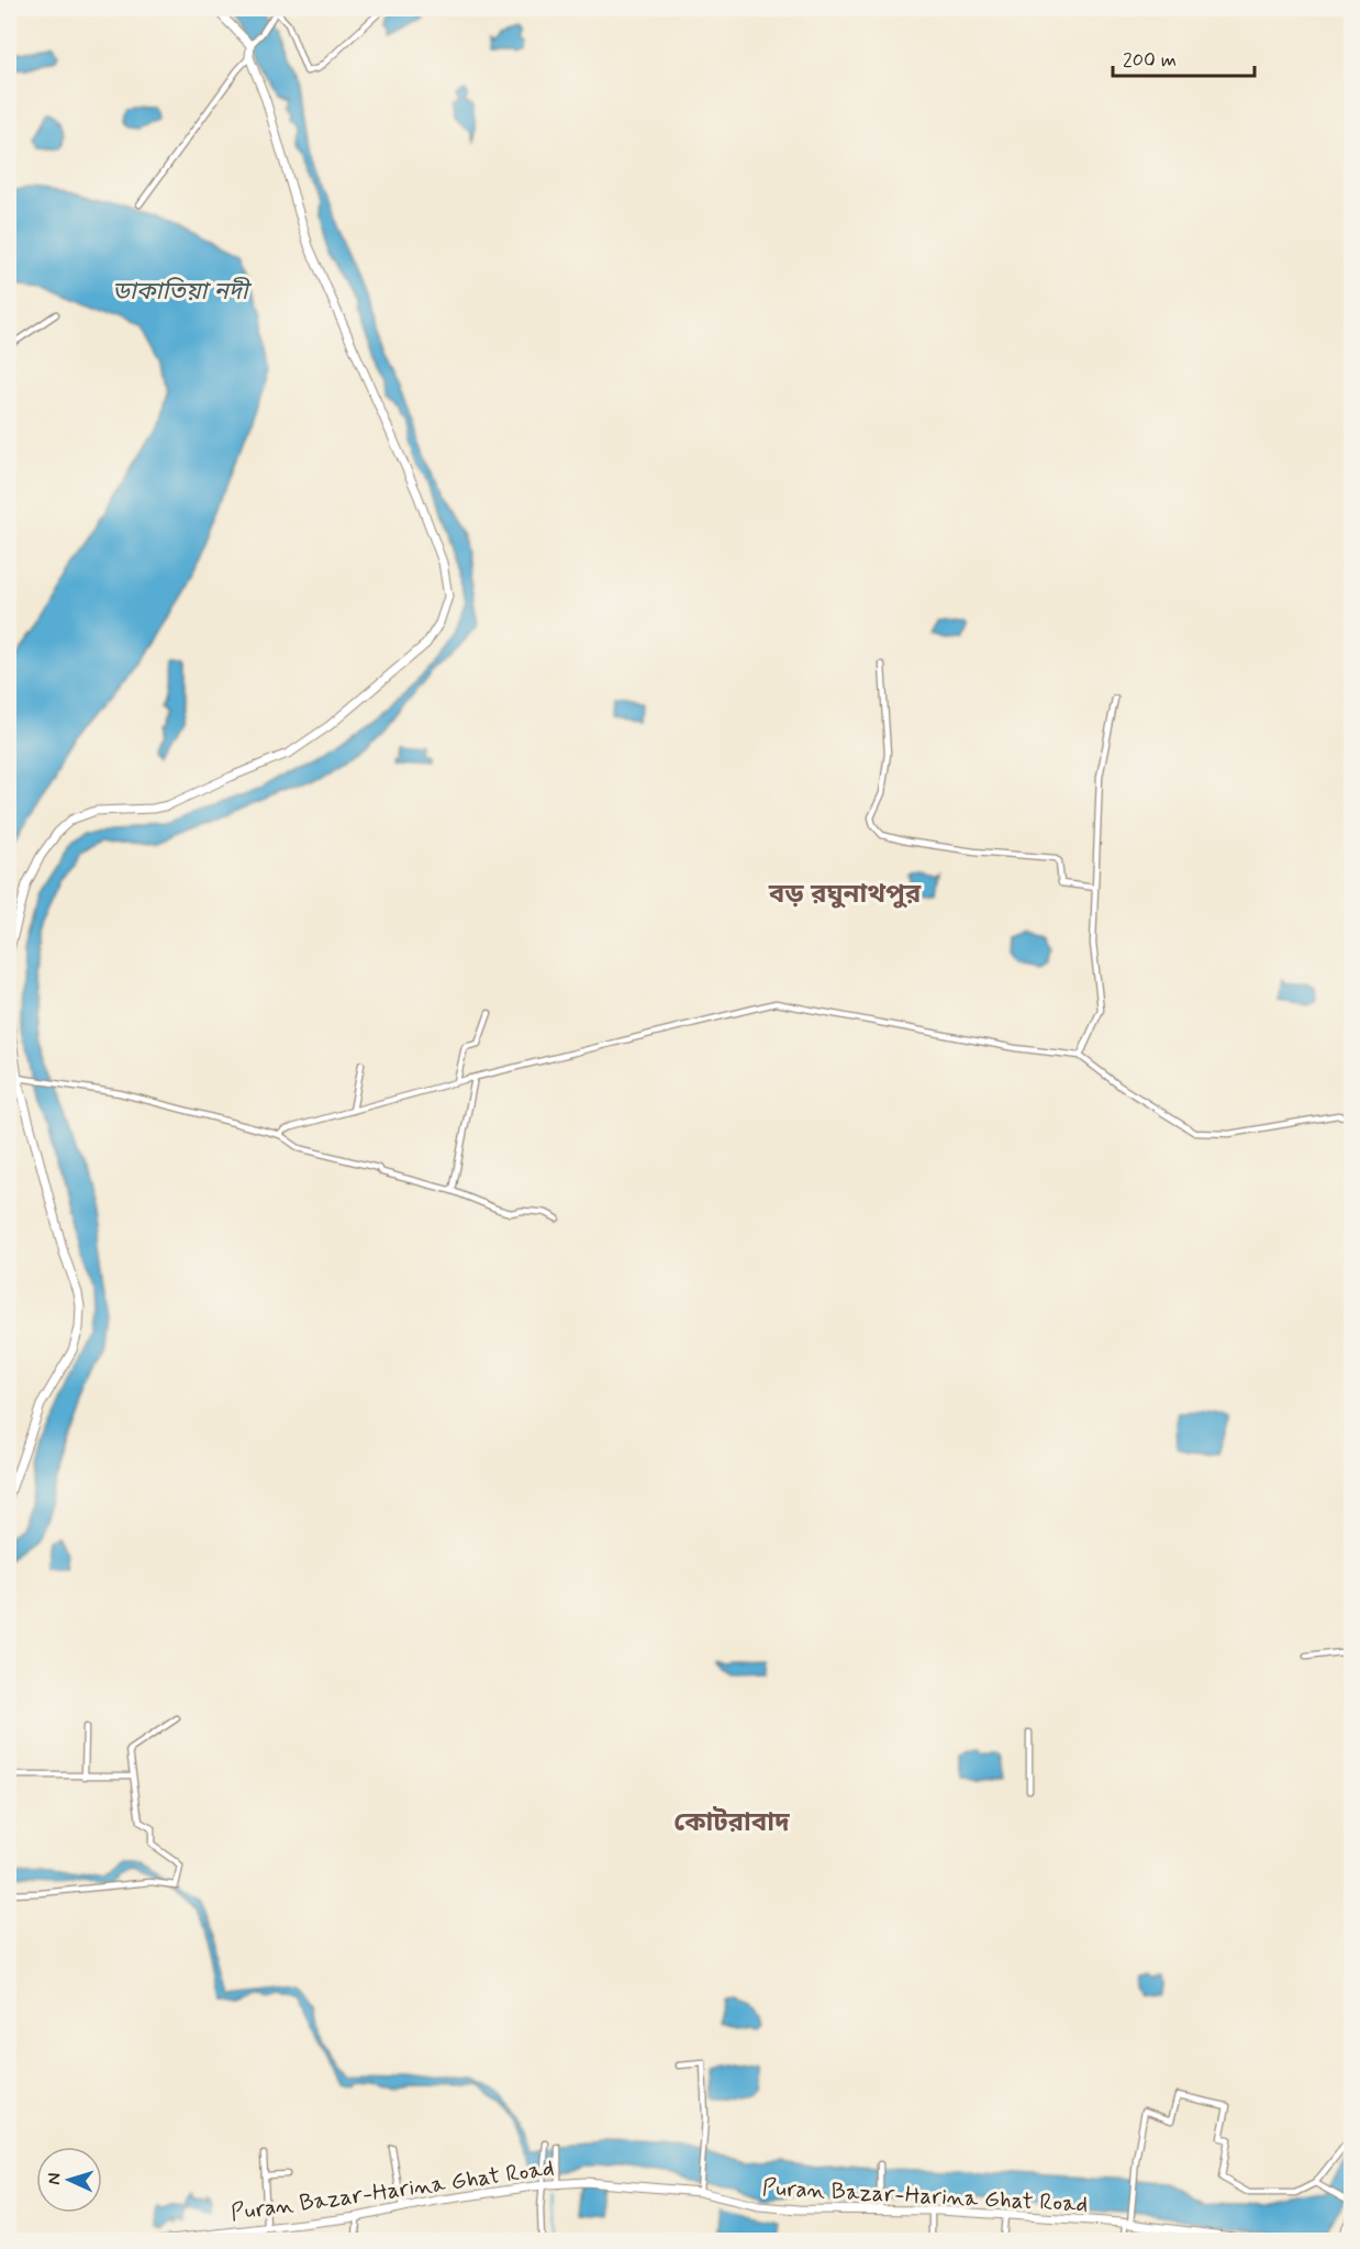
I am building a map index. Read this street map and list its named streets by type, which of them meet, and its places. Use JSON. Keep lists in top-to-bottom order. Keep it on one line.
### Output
{"streets":{"main road":["Puran Bazar-Harina Ghat Road"]},"districts":["বড় রঘুনাথপুর","কোটরাবাদ"],"water":["ডাকাতিয়া নদী"],"scale_bar":"200 m","north":"left"}
